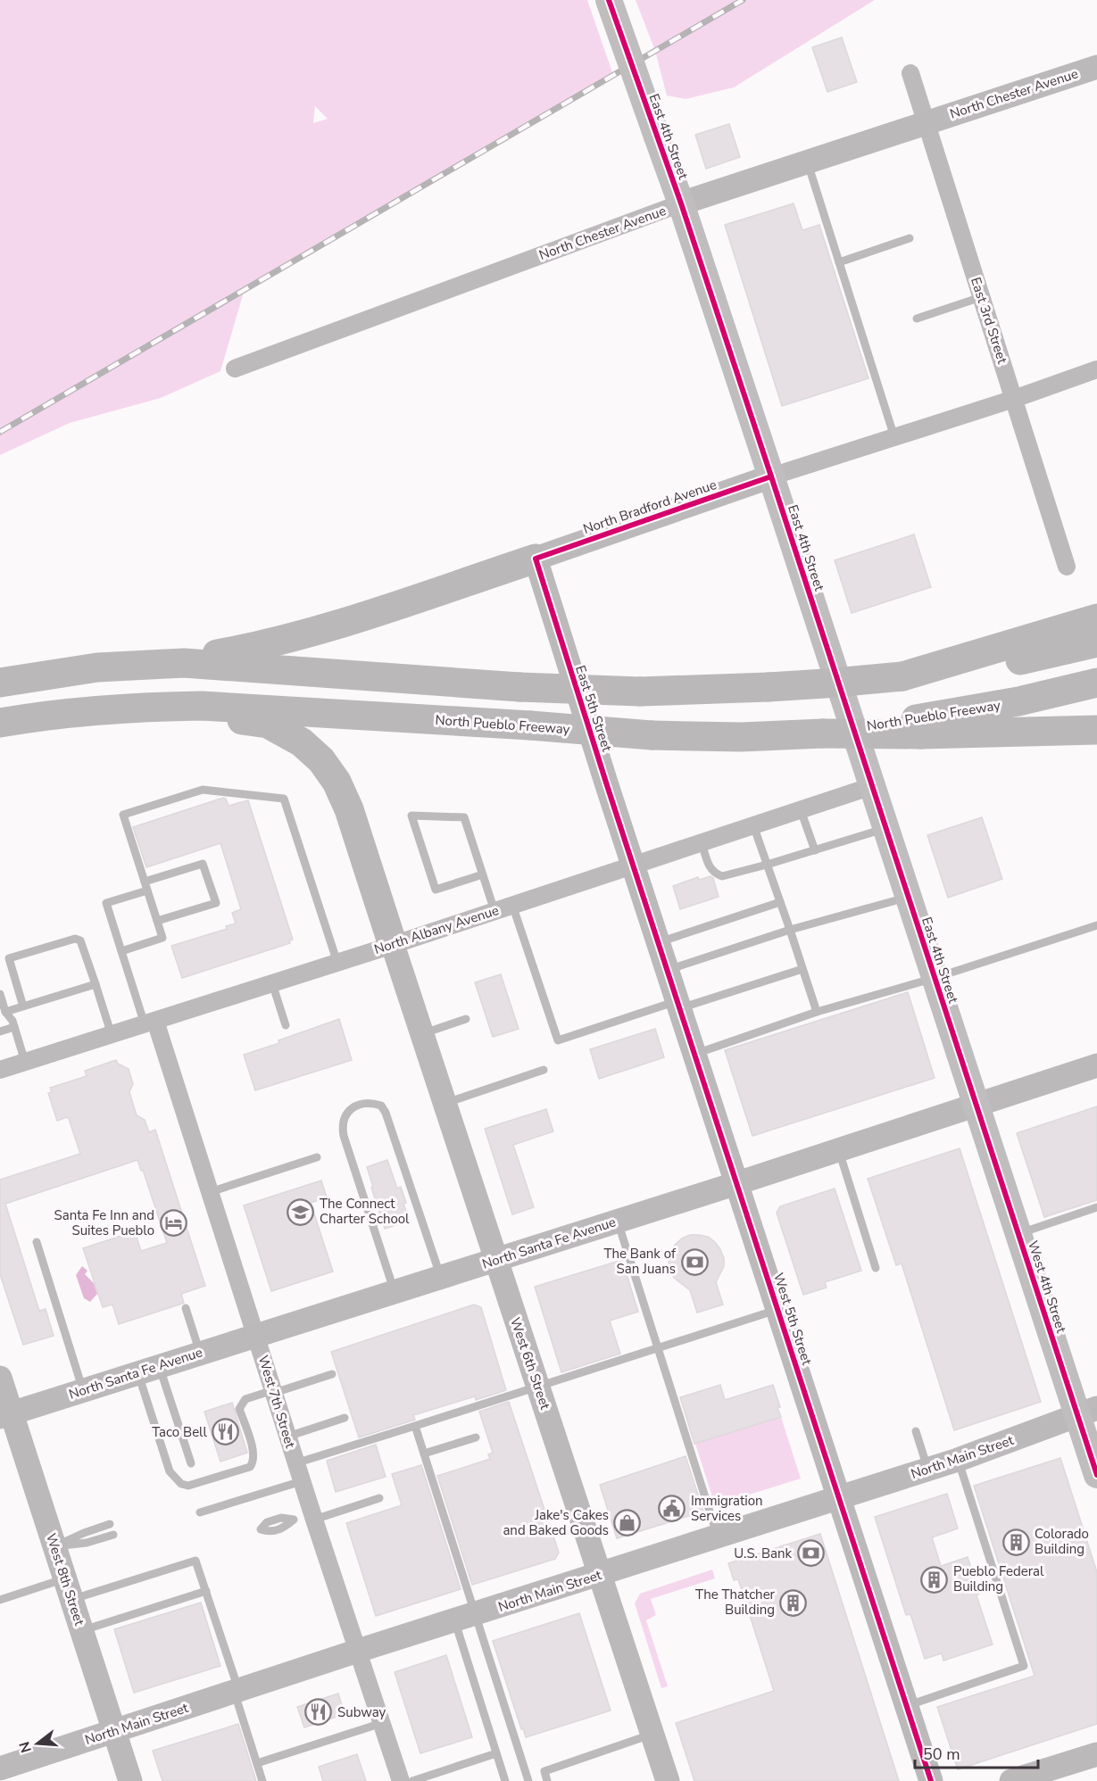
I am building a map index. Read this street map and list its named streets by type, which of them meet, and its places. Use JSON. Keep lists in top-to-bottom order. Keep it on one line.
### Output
{"streets":{"highway":["North Pueblo Freeway"],"main road":["East 4th Street","West 4th Street"],"street":["North Chester Avenue","East 3rd Street","North Bradford Avenue","East 5th Street","North Albany Avenue","North Santa Fe Avenue","West 5th Street","West 6th Street","West 7th Street","North Main Street","West 8th Street"]},"crossings":[["North Chester Avenue","East 4th Street"],["North Chester Avenue","East 3rd Street"],["East 4th Street","North Bradford Avenue"],["East 4th Street","North Albany Avenue"],["East 4th Street","North Santa Fe Avenue"],["East 4th Street","West 4th Street"],["East 3rd Street","North Bradford Avenue"],["North Bradford Avenue","East 5th Street"],["East 5th Street","North Albany Avenue"],["East 5th Street","West 5th Street"],["North Albany Avenue","West 5th Street"],["North Albany Avenue","West 6th Street"],["North Albany Avenue","West 7th Street"],["North Santa Fe Avenue","West 4th Street"],["North Santa Fe Avenue","West 5th Street"],["North Santa Fe Avenue","West 6th Street"],["North Santa Fe Avenue","West 7th Street"],["North Santa Fe Avenue","West 8th Street"],["West 4th Street","North Main Street"],["West 5th Street","North Main Street"],["West 6th Street","North Main Street"],["West 7th Street","North Main Street"],["North Main Street","West 8th Street"]],"places":{"school or university":["The Connect Charter School"],"hotel":["Santa Fe Inn and Suites Pueblo"],"bank":["The Bank of San Juans","U.S. Bank"],"restaurant":["Taco Bell","Subway"],"public building":["Immigration Services"],"shop":["Jake's Cakes and Baked Goods"],"building":["Colorado Building","Pueblo Federal Building","The Thatcher Building"]},"scale_bar":"50 m","north":"left"}
